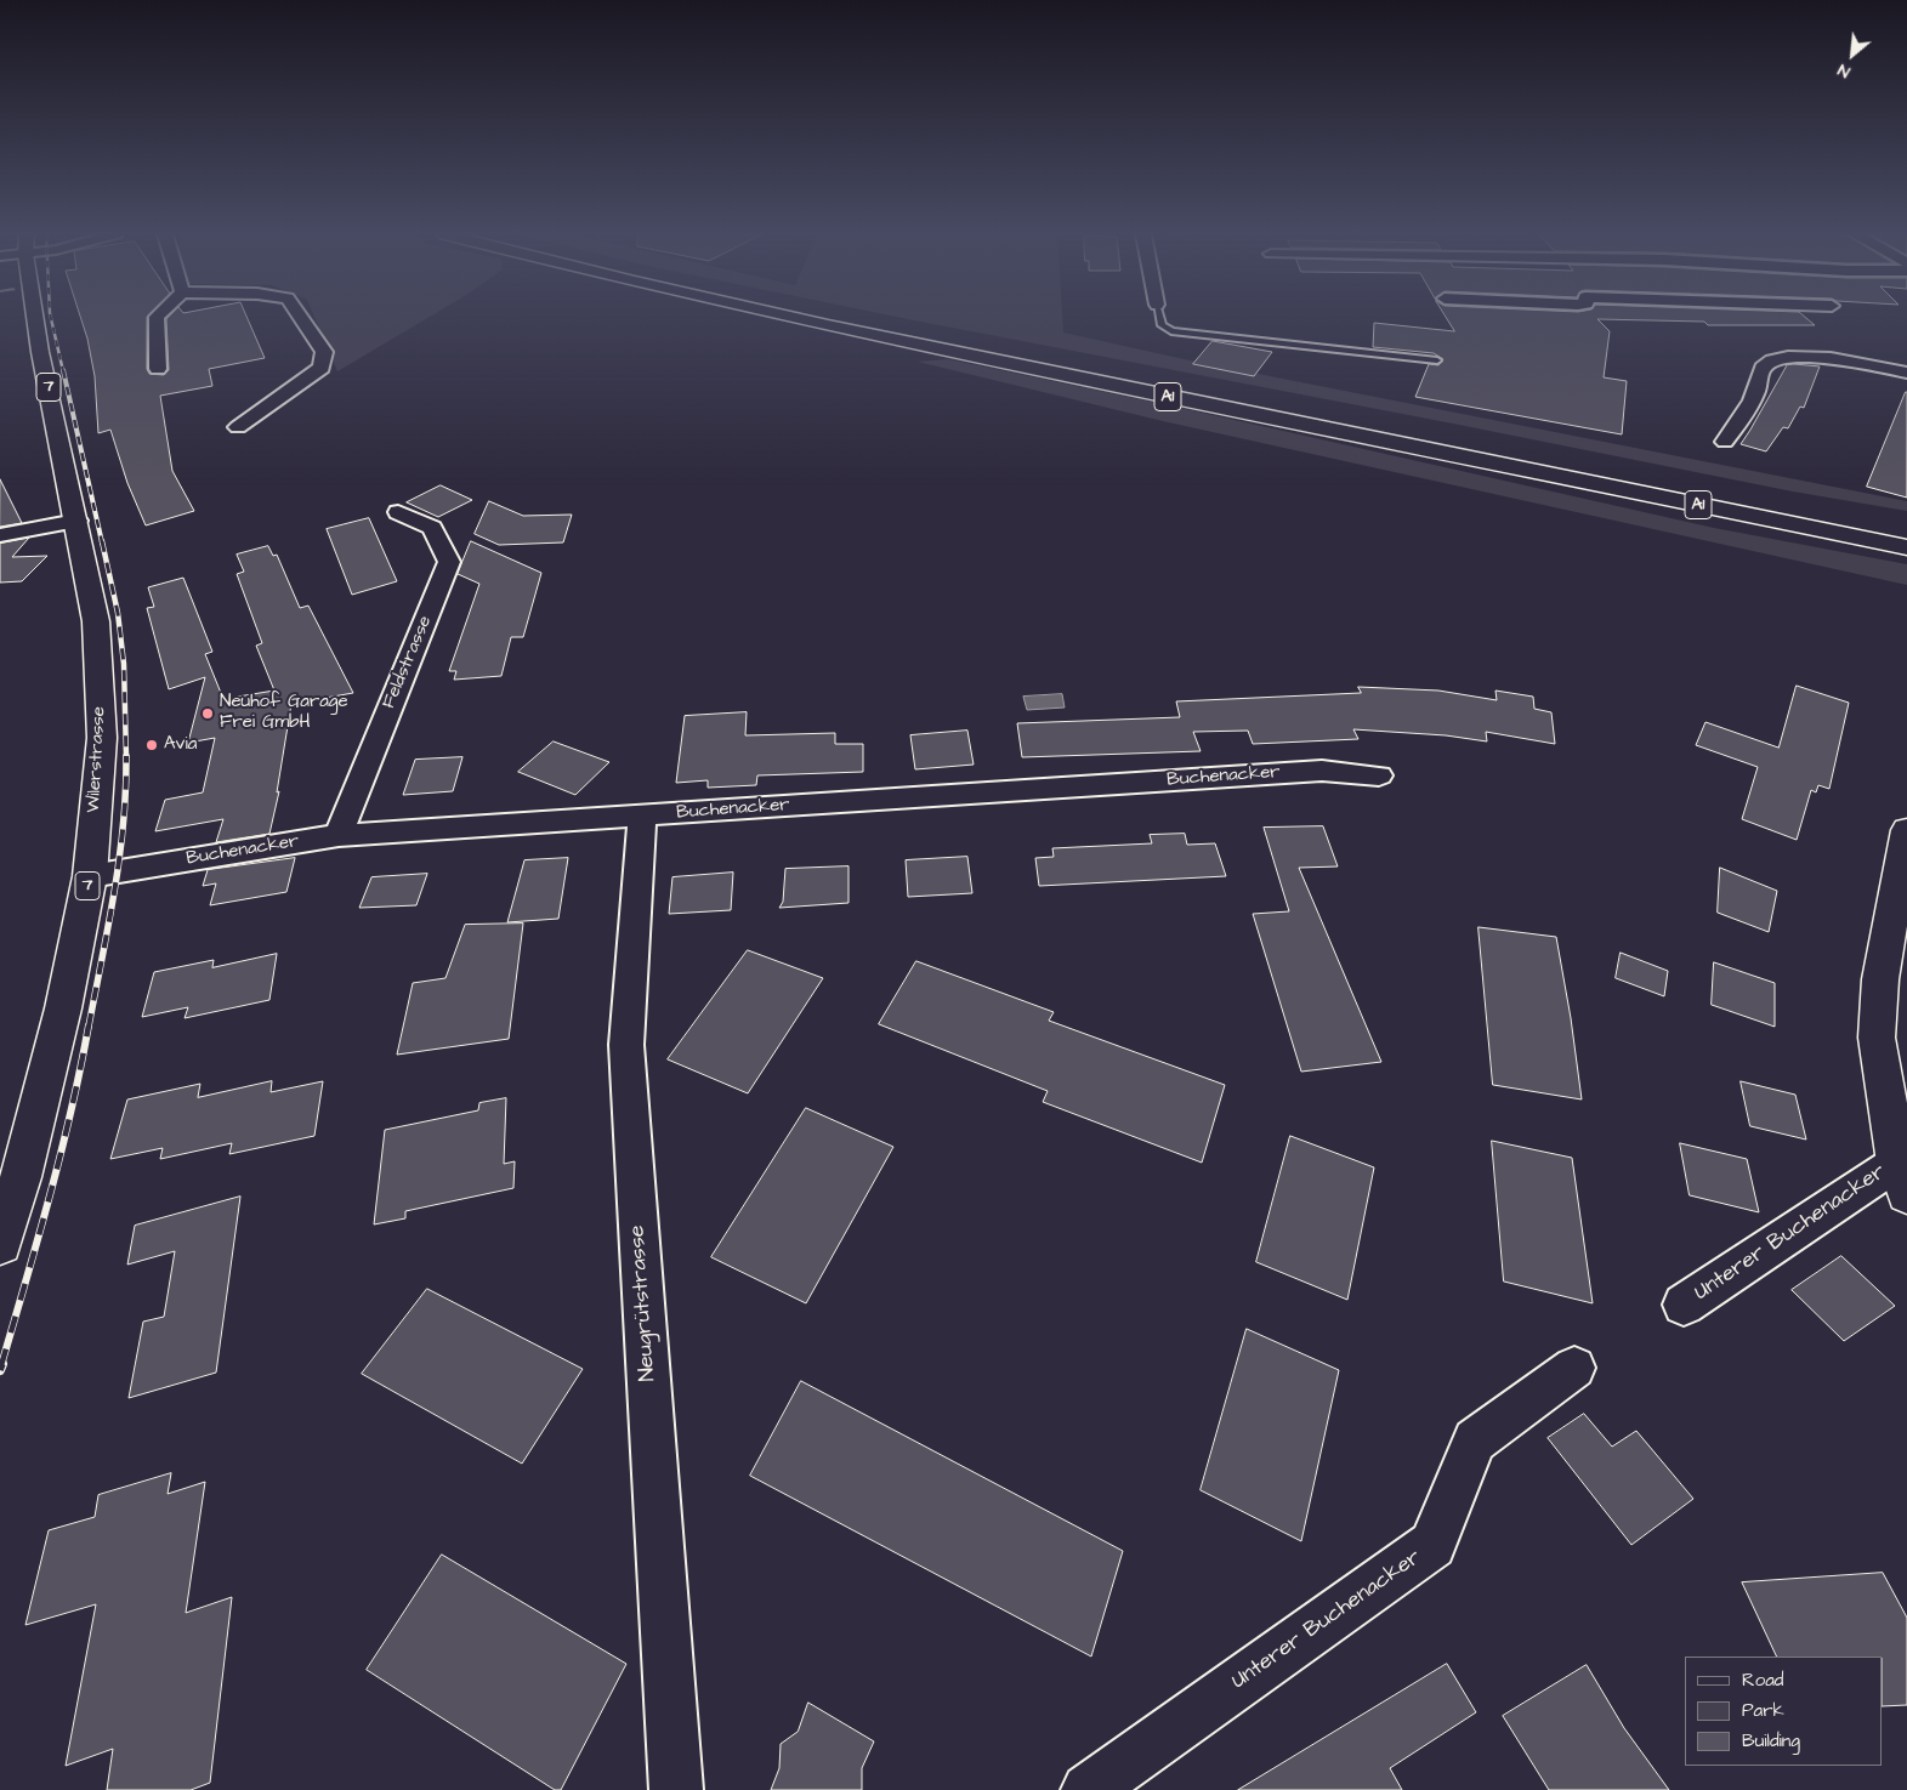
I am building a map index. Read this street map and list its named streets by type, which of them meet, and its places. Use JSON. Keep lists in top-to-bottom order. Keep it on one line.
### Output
{"streets":{"main road":["7","A1","Wilerstrasse"],"street":["Feldstrasse","Buchenacker","Unterer Buchenacker","Neugrütstrasse"]},"crossings":[["Feldstrasse","Buchenacker"],["Wilerstrasse","Buchenacker"],["Buchenacker","Neugrütstrasse"]],"places":["Neuhof Garage Frei GmbH","Avia"],"legend":["Road","Park","Building"],"north":"bottom left"}
